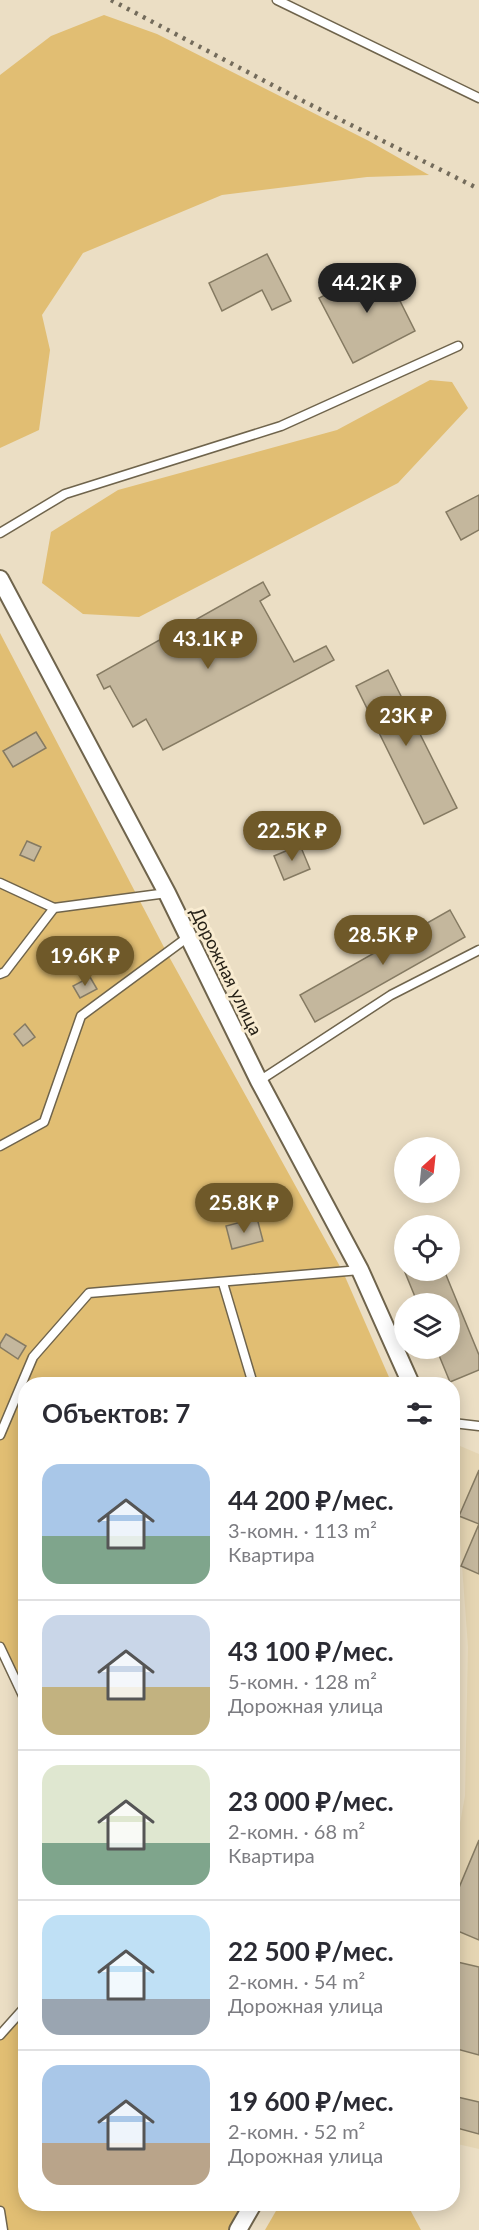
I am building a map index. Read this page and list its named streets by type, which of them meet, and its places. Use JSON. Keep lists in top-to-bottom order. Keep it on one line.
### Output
{"streets":{"street":["Дорожная улица"]},"north":"top right","page":{"price":["44.2K ₽","43.1K ₽","23K ₽","22.5K ₽","28.5K ₽","19.6K ₽","25.8K ₽"],"heading":"Объектов: 7","list":[{"name":"44 200 ₽/мес.","note":"3-комн. · 113 m² · Квартира"},{"name":"43 100 ₽/мес.","note":"5-комн. · 128 m² · Дорожная улица"},{"name":"23 000 ₽/мес.","note":"2-комн. · 68 m² · Квартира"},{"name":"22 500 ₽/мес.","note":"2-комн. · 54 m² · Дорожная улица"},{"name":"19 600 ₽/мес.","note":"2-комн. · 52 m² · Дорожная улица"}]}}
